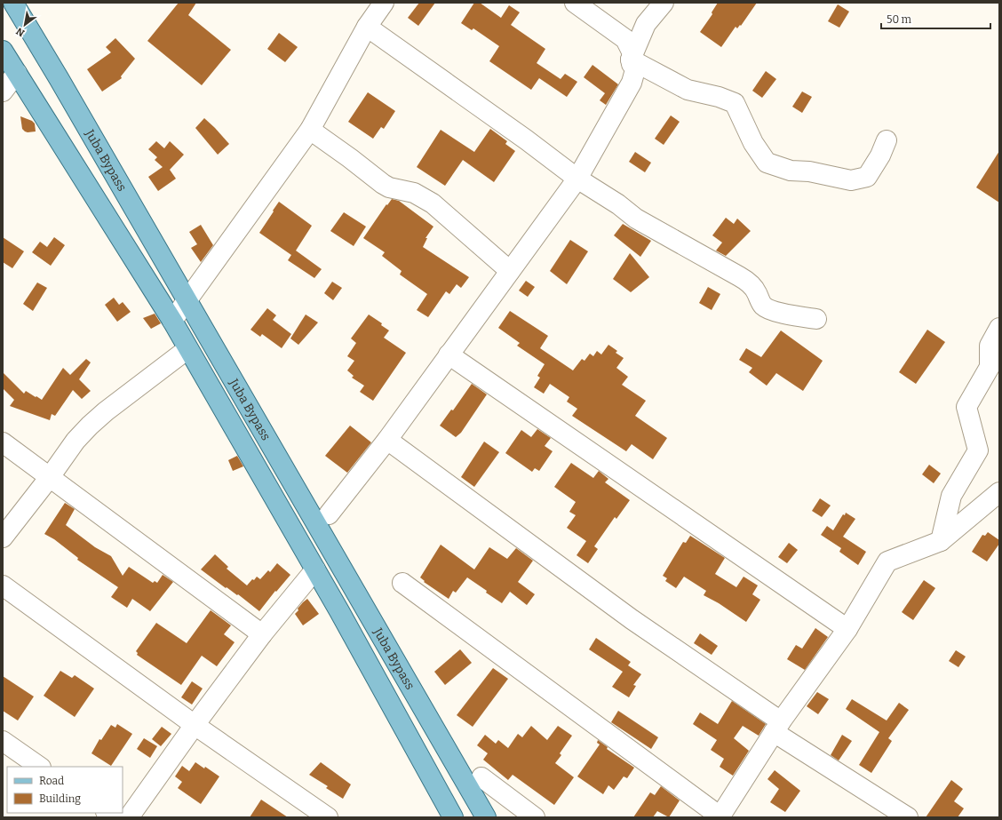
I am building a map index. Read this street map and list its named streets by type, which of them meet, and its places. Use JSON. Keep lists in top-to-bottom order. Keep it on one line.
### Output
{"streets":{"main road":["Juba Bypass"]},"legend":["Road","Building"],"scale_bar":"50 m","north":"bottom left"}
